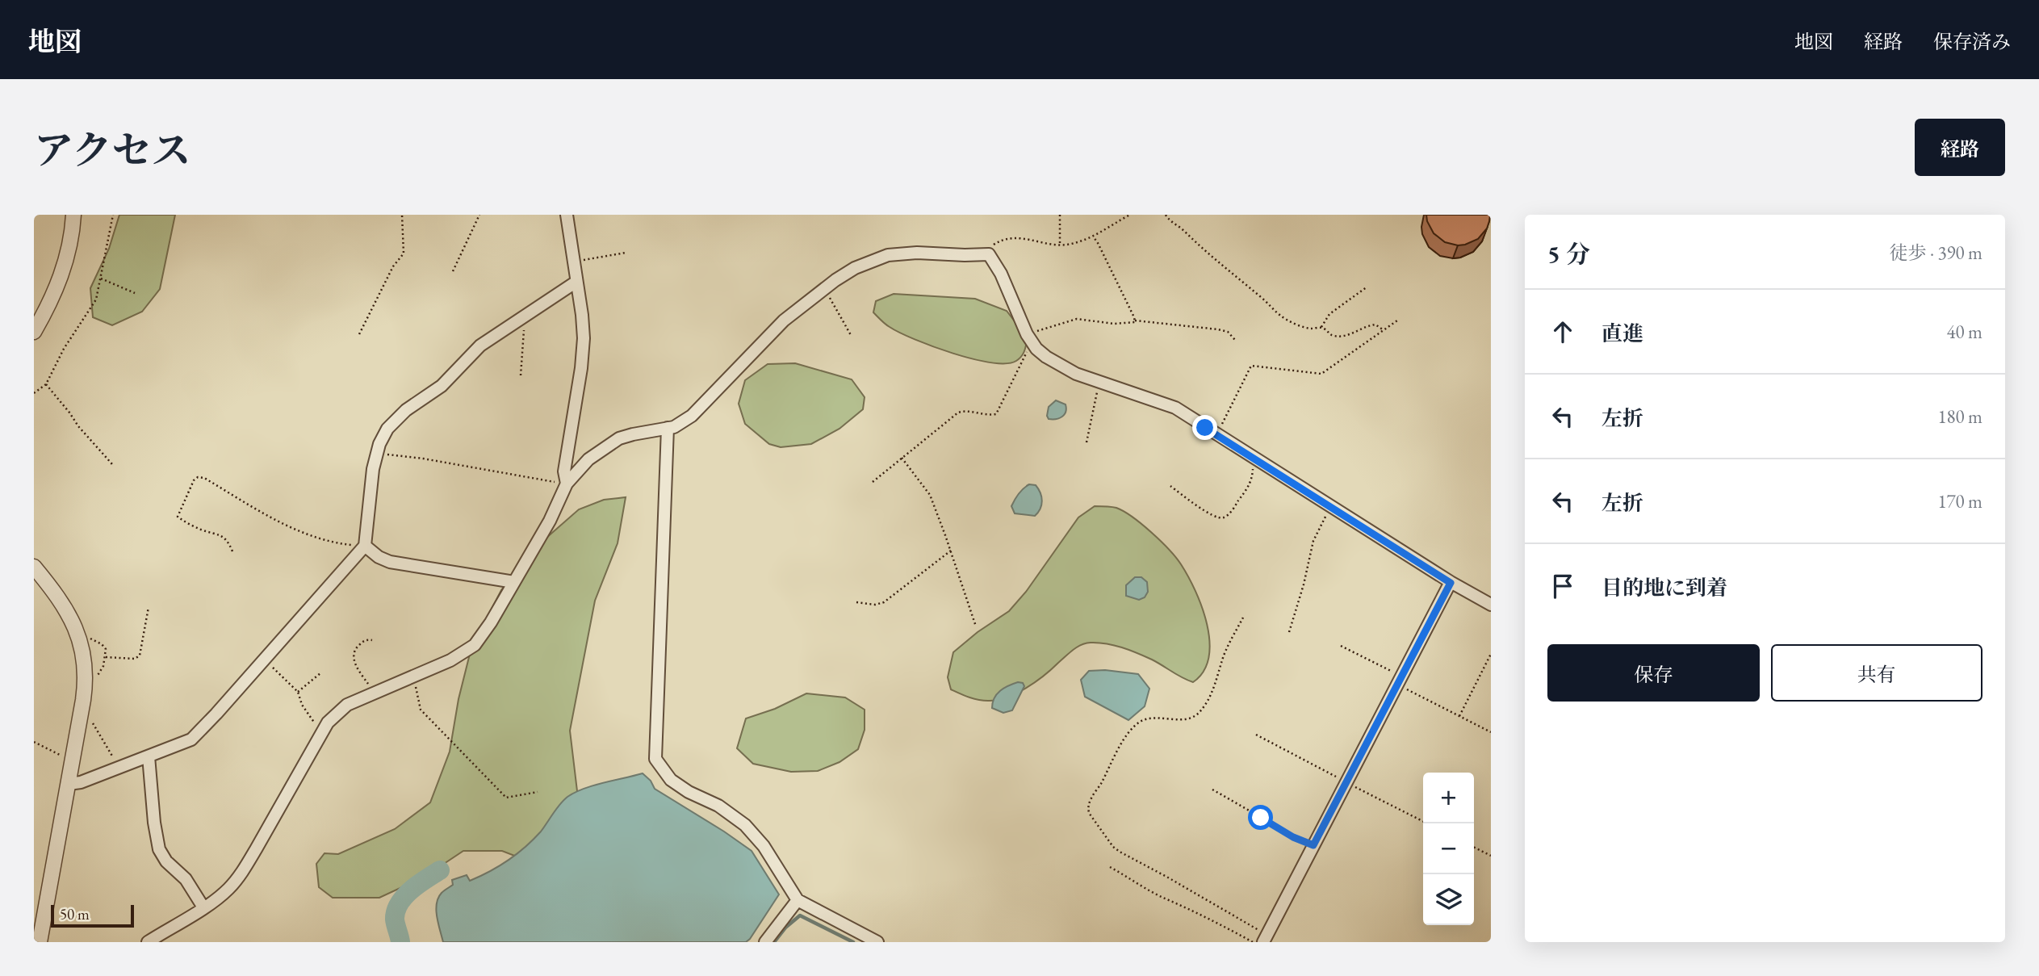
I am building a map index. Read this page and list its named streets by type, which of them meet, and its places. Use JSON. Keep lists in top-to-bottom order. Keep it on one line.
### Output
{"scale_bar":"50 m","page":{"header":"地図","nav":["地図","経路","保存済み"],"title":"アクセス","buttons":["経路",["保存","共有"]],"heading":["5 分","徒歩 · 390 m"],"list":[["直進","40 m"],["左折","180 m"],["左折","170 m"],"目的地に到着"],"map_buttons":["+","−"],"scale":"50 m"}}
